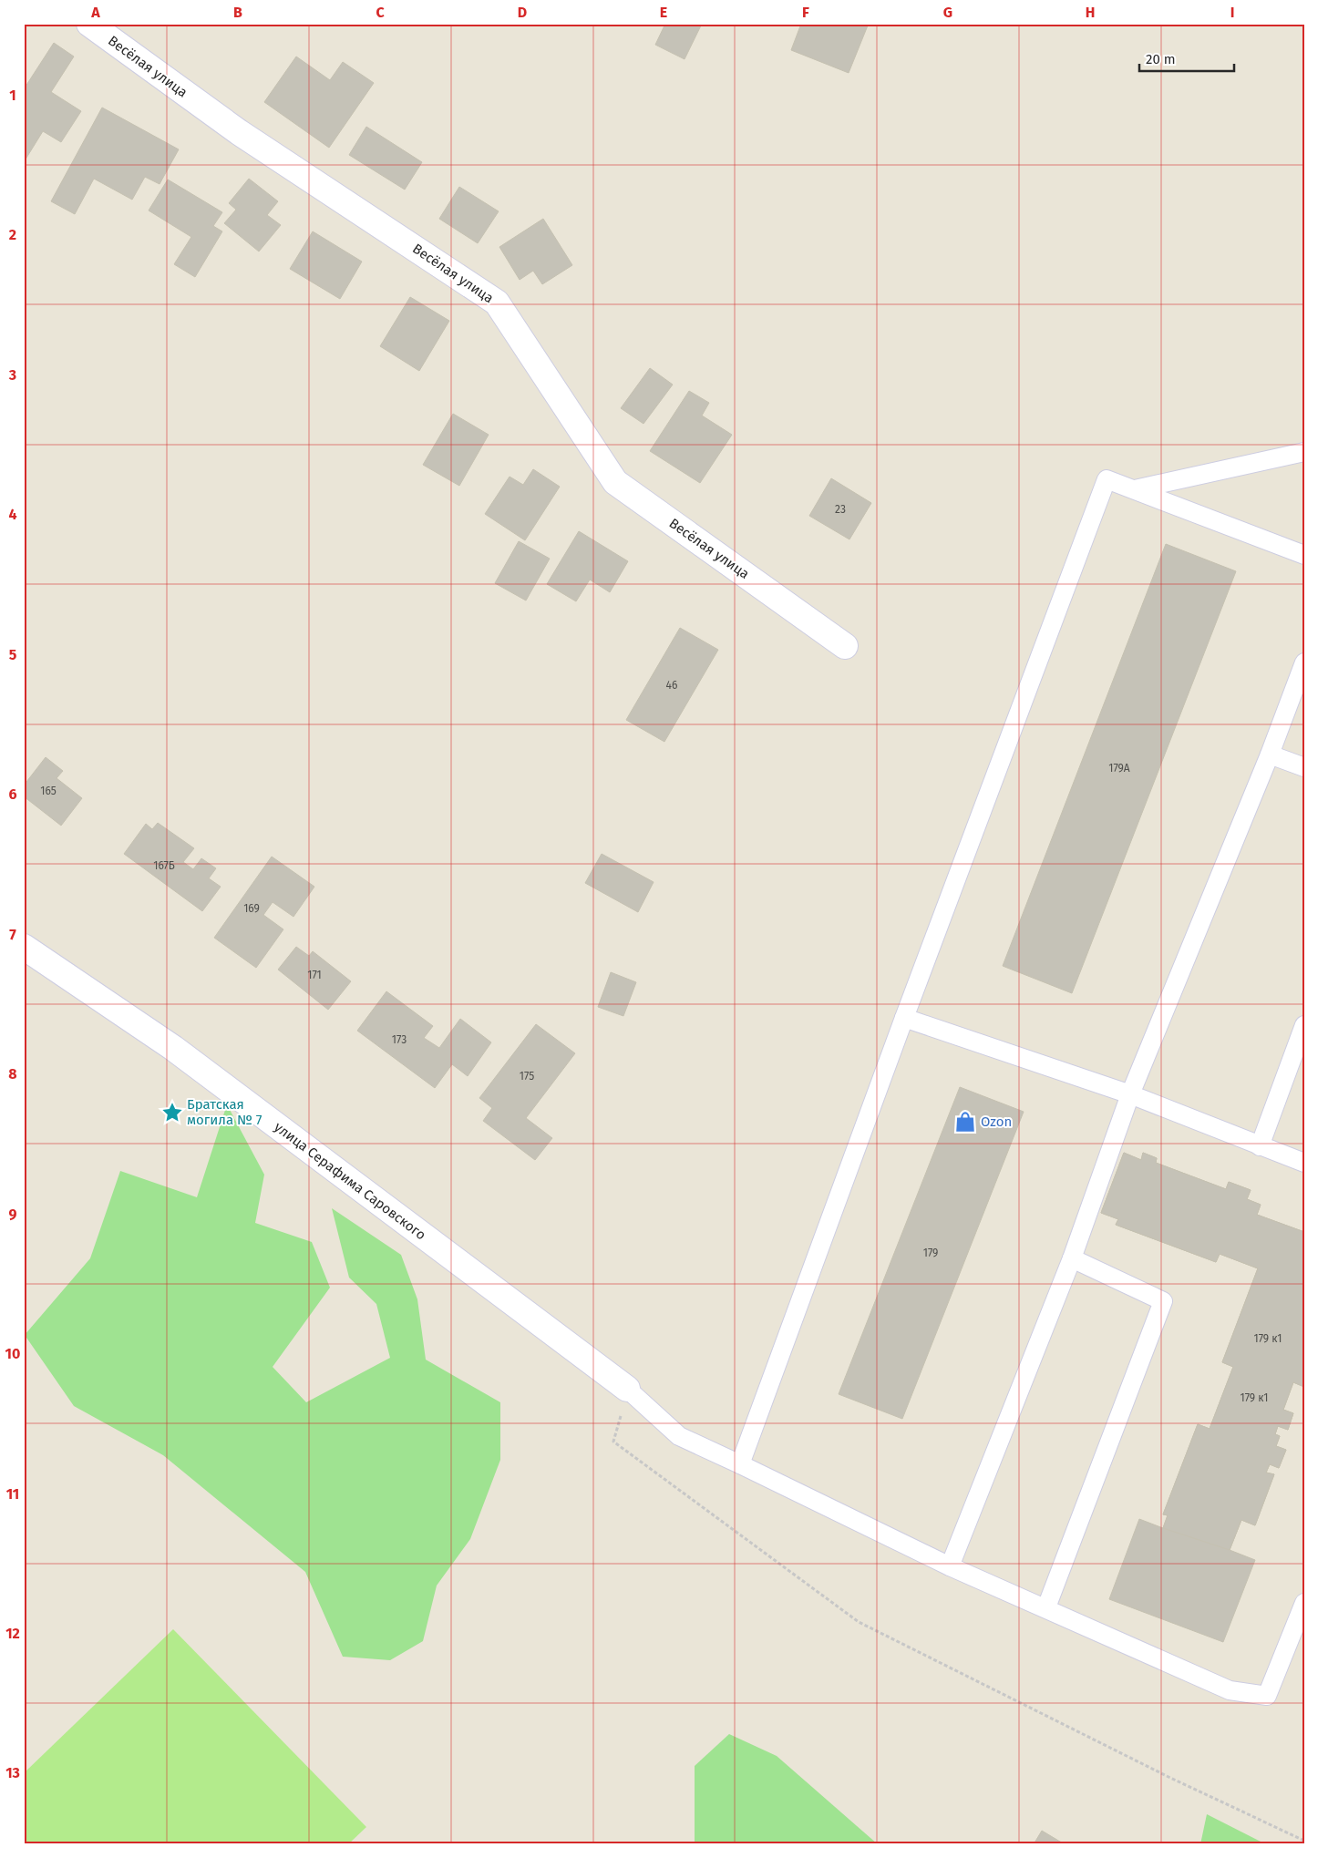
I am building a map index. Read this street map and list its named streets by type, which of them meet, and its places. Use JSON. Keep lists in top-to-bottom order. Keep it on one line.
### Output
{"streets":{"street":["Весёлая улица","улица Серафима Саровского"]},"places":{"place":["Братская могила № 7"],"shop":["Ozon"]},"house_numbers":["23","46","179А","165","167Б","169","171","173","175","179","179 к1","179 к1"],"scale_bar":"20 m","grid":{"columns":["A","B","C","D","E","F","G","H","I"],"rows":["1","2","3","4","5","6","7","8","9","10","11","12","13"]}}
